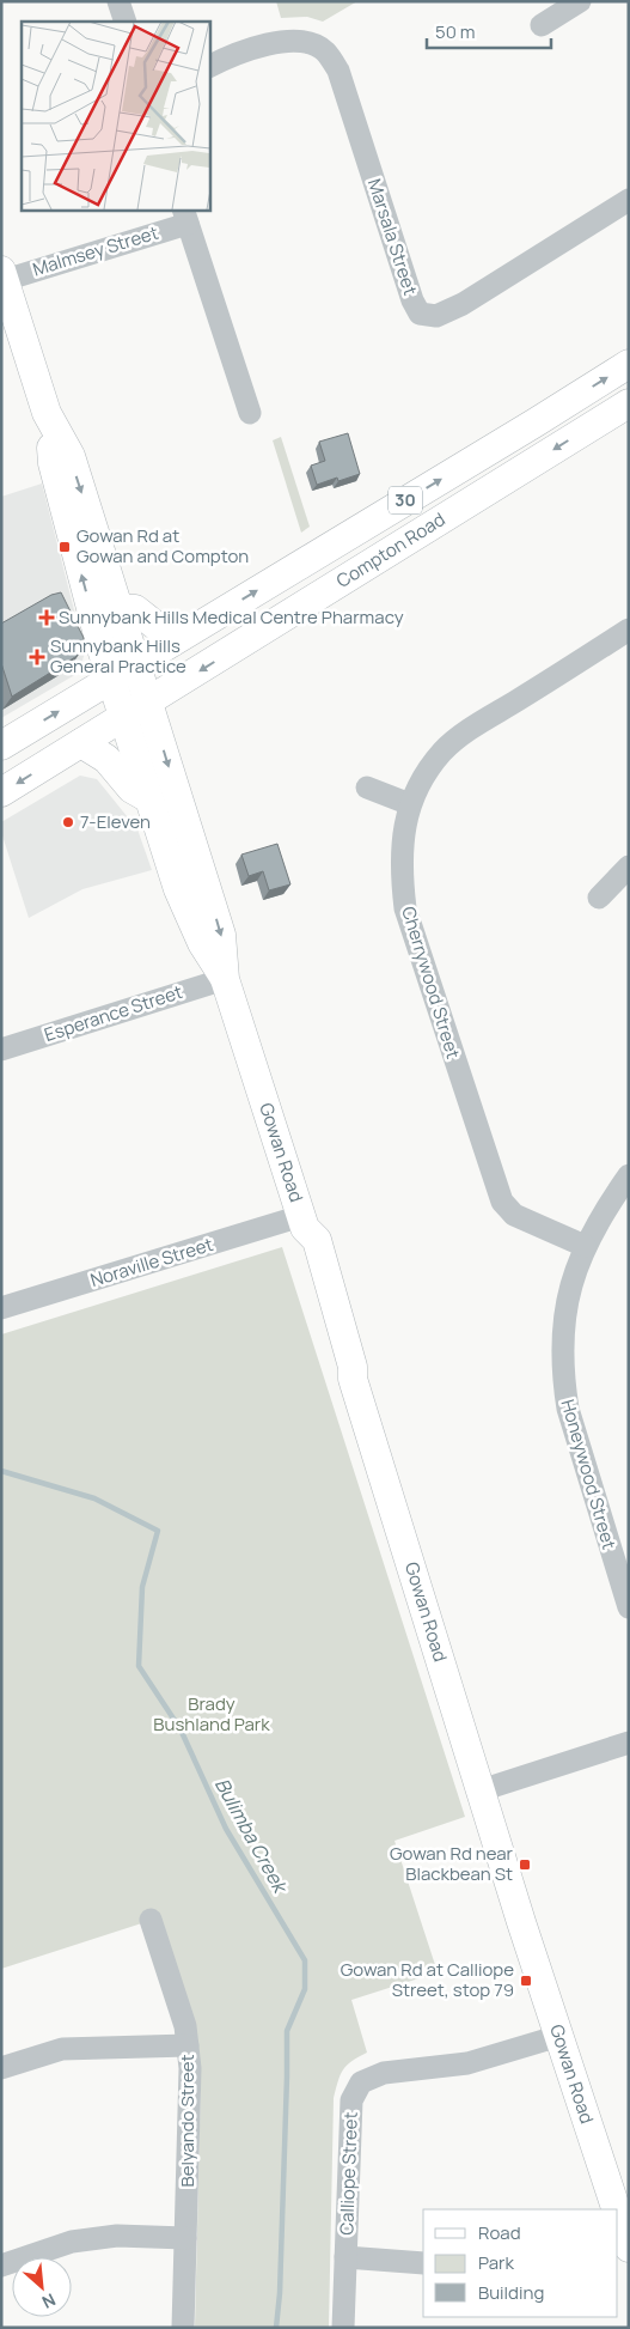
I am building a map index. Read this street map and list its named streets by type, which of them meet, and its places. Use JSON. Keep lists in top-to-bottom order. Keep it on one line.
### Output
{"streets":{"main road":["30","Compton Road","Gowan Road"],"street":["Marsala Street","Malmsey Street","Cherrywood Street","Esperance Street","Noraville Street","Honeywood Street","Belyando Street","Calliope Street"]},"crossings":[["Malmsey Street","Gowan Road"],["Compton Road","Gowan Road"],["Cherrywood Street","Honeywood Street"],["Esperance Street","Gowan Road"],["Gowan Road","Noraville Street"],["Gowan Road","Calliope Street"]],"water":["Bulimba Creek"],"parks":["Brady Bushland Park"],"places":{"transit":["Gowan Rd at Gowan and Compton","Gowan Rd near Blackbean St","Gowan Rd at Calliope Street, stop 79"],"health":["Sunnybank Hills Medical Centre Pharmacy","Sunnybank Hills General Practice"],"other":["7-Eleven"]},"legend":["Road","Park","Building"],"scale_bar":"50 m","north":"bottom right"}
